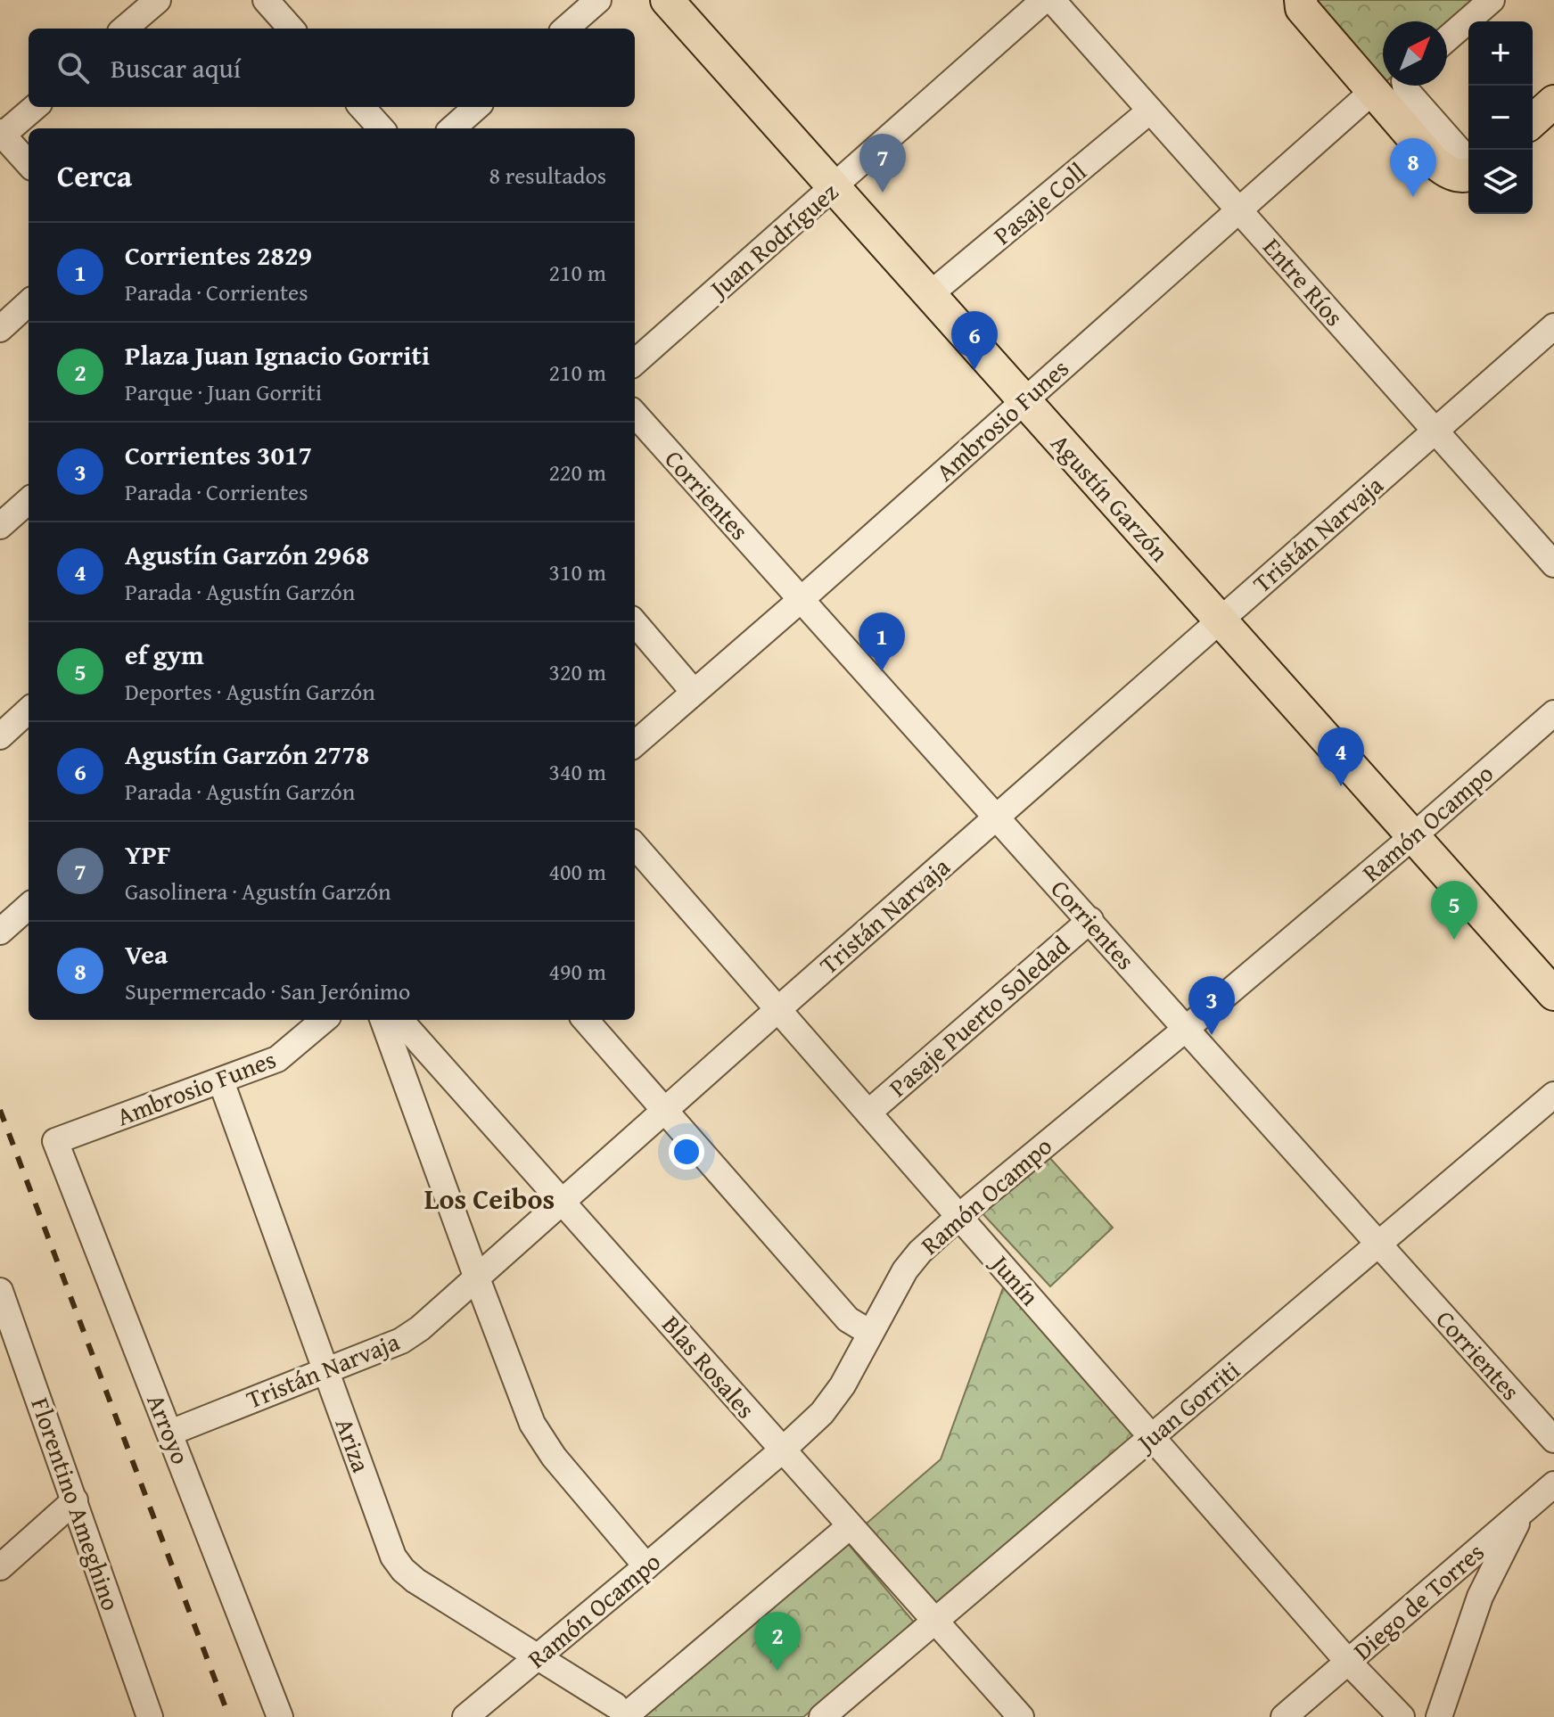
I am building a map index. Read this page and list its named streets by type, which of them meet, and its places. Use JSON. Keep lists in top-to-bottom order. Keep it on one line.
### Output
{"streets":{"main road":["Agustín Garzón"],"street":["Pasaje Coll","Juan Rodríguez","Entre Ríos","Ambrosio Funes","Corrientes","Tristán Narvaja","Ramón Ocampo","Pasaje Puerto Soledad","Junín","Blas Rosales","Juan Gorriti","Arroyo","Ariza","Florentino Ameghino","Diego de Torres"]},"crossings":[["Pasaje Coll","Entre Ríos"],["Pasaje Coll","Agustín Garzón"],["Juan Rodríguez","Agustín Garzón"],["Entre Ríos","Ambrosio Funes"],["Entre Ríos","Tristán Narvaja"],["Ambrosio Funes","Corrientes"],["Ambrosio Funes","Agustín Garzón"],["Ambrosio Funes","Arroyo"],["Ambrosio Funes","Ariza"],["Corrientes","Tristán Narvaja"],["Corrientes","Ramón Ocampo"],["Corrientes","Pasaje Puerto Soledad"],["Corrientes","Juan Gorriti"],["Agustín Garzón","Tristán Narvaja"],["Agustín Garzón","Ramón Ocampo"],["Tristán Narvaja","Junín"],["Tristán Narvaja","Blas Rosales"],["Tristán Narvaja","Arroyo"],["Tristán Narvaja","Ariza"],["Ramón Ocampo","Junín"],["Ramón Ocampo","Blas Rosales"],["Ramón Ocampo","Ariza"],["Pasaje Puerto Soledad","Junín"],["Junín","Juan Gorriti"],["Junín","Diego de Torres"],["Blas Rosales","Juan Gorriti"]],"districts":["Los Ceibos"],"north":"top right","page":{"map_buttons":["+","−"],"search":"Buscar aquí","heading":["Cerca","8 resultados"],"pins":["7","8","6","1","4","5","3","2"],"list":[{"mark":"1","name":"Corrientes 2829","note":"Parada · Corrientes","value":"210 m"},{"mark":"2","name":"Plaza Juan Ignacio Gorriti","note":"Parque · Juan Gorriti","value":"210 m"},{"mark":"3","name":"Corrientes 3017","note":"Parada · Corrientes","value":"220 m"},{"mark":"4","name":"Agustín Garzón 2968","note":"Parada · Agustín Garzón","value":"310 m"},{"mark":"5","name":"ef gym","note":"Deportes · Agustín Garzón","value":"320 m"},{"mark":"6","name":"Agustín Garzón 2778","note":"Parada · Agustín Garzón","value":"340 m"},{"mark":"7","name":"YPF","note":"Gasolinera · Agustín Garzón","value":"400 m"},{"mark":"8","name":"Vea","note":"Supermercado · San Jerónimo","value":"490 m"}]}}
